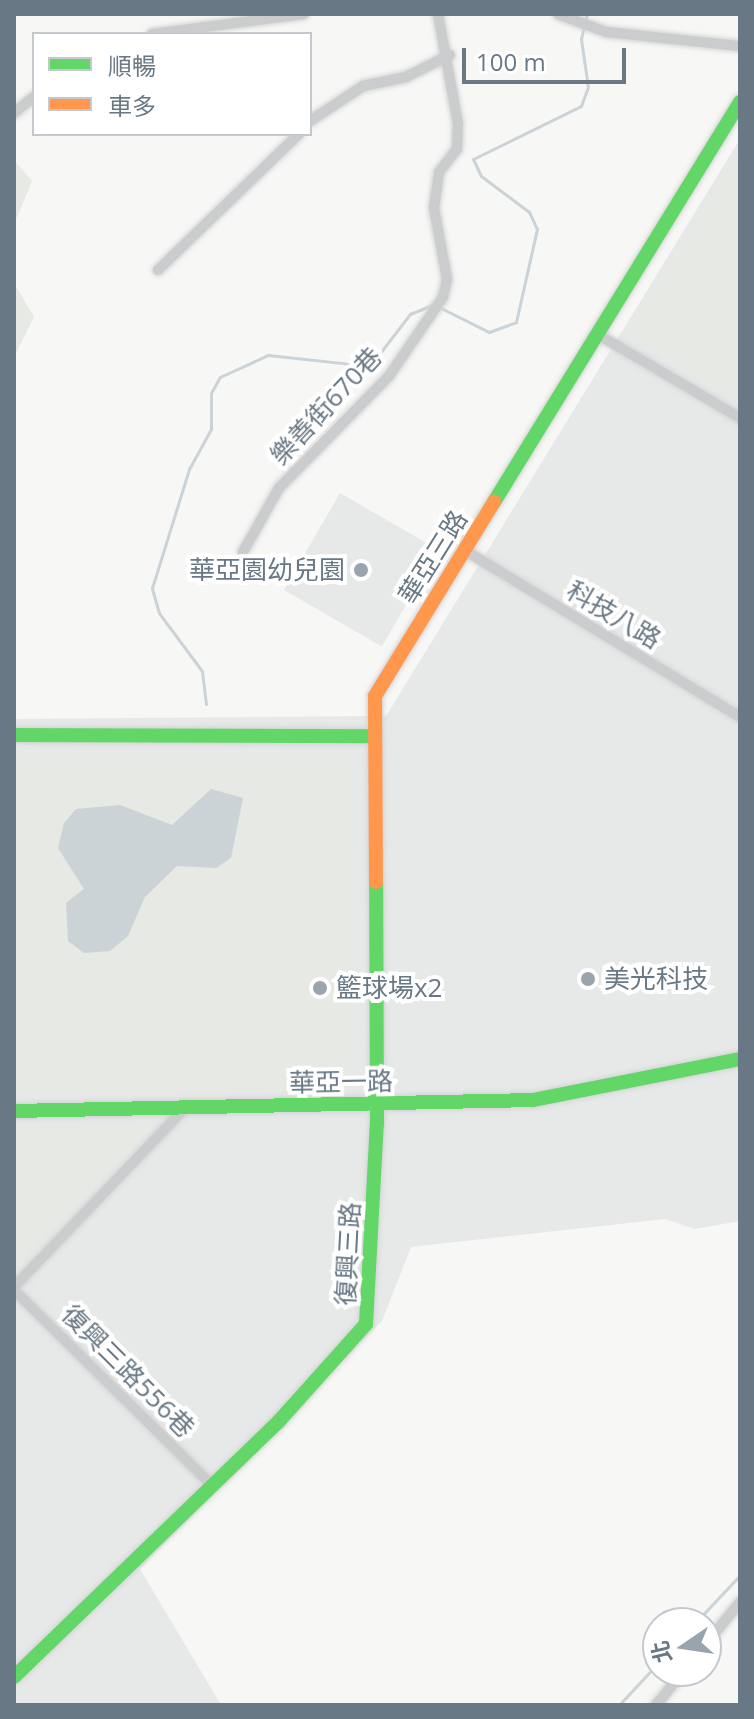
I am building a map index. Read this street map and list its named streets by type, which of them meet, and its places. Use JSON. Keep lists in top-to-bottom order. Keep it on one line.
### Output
{"streets":{"street":["樂善街670巷","華亞三路","科技八路","華亞一路","復興三路","復興三路556巷"]},"crossings":[["華亞三路","科技八路"],["華亞三路","復興三路"],["華亞一路","復興三路"],["復興三路","復興三路556巷"]],"places":["華亞園幼兒園","美光科技","籃球場x2"],"legend":["順暢","車多"],"scale_bar":"100 m","north":"left"}
